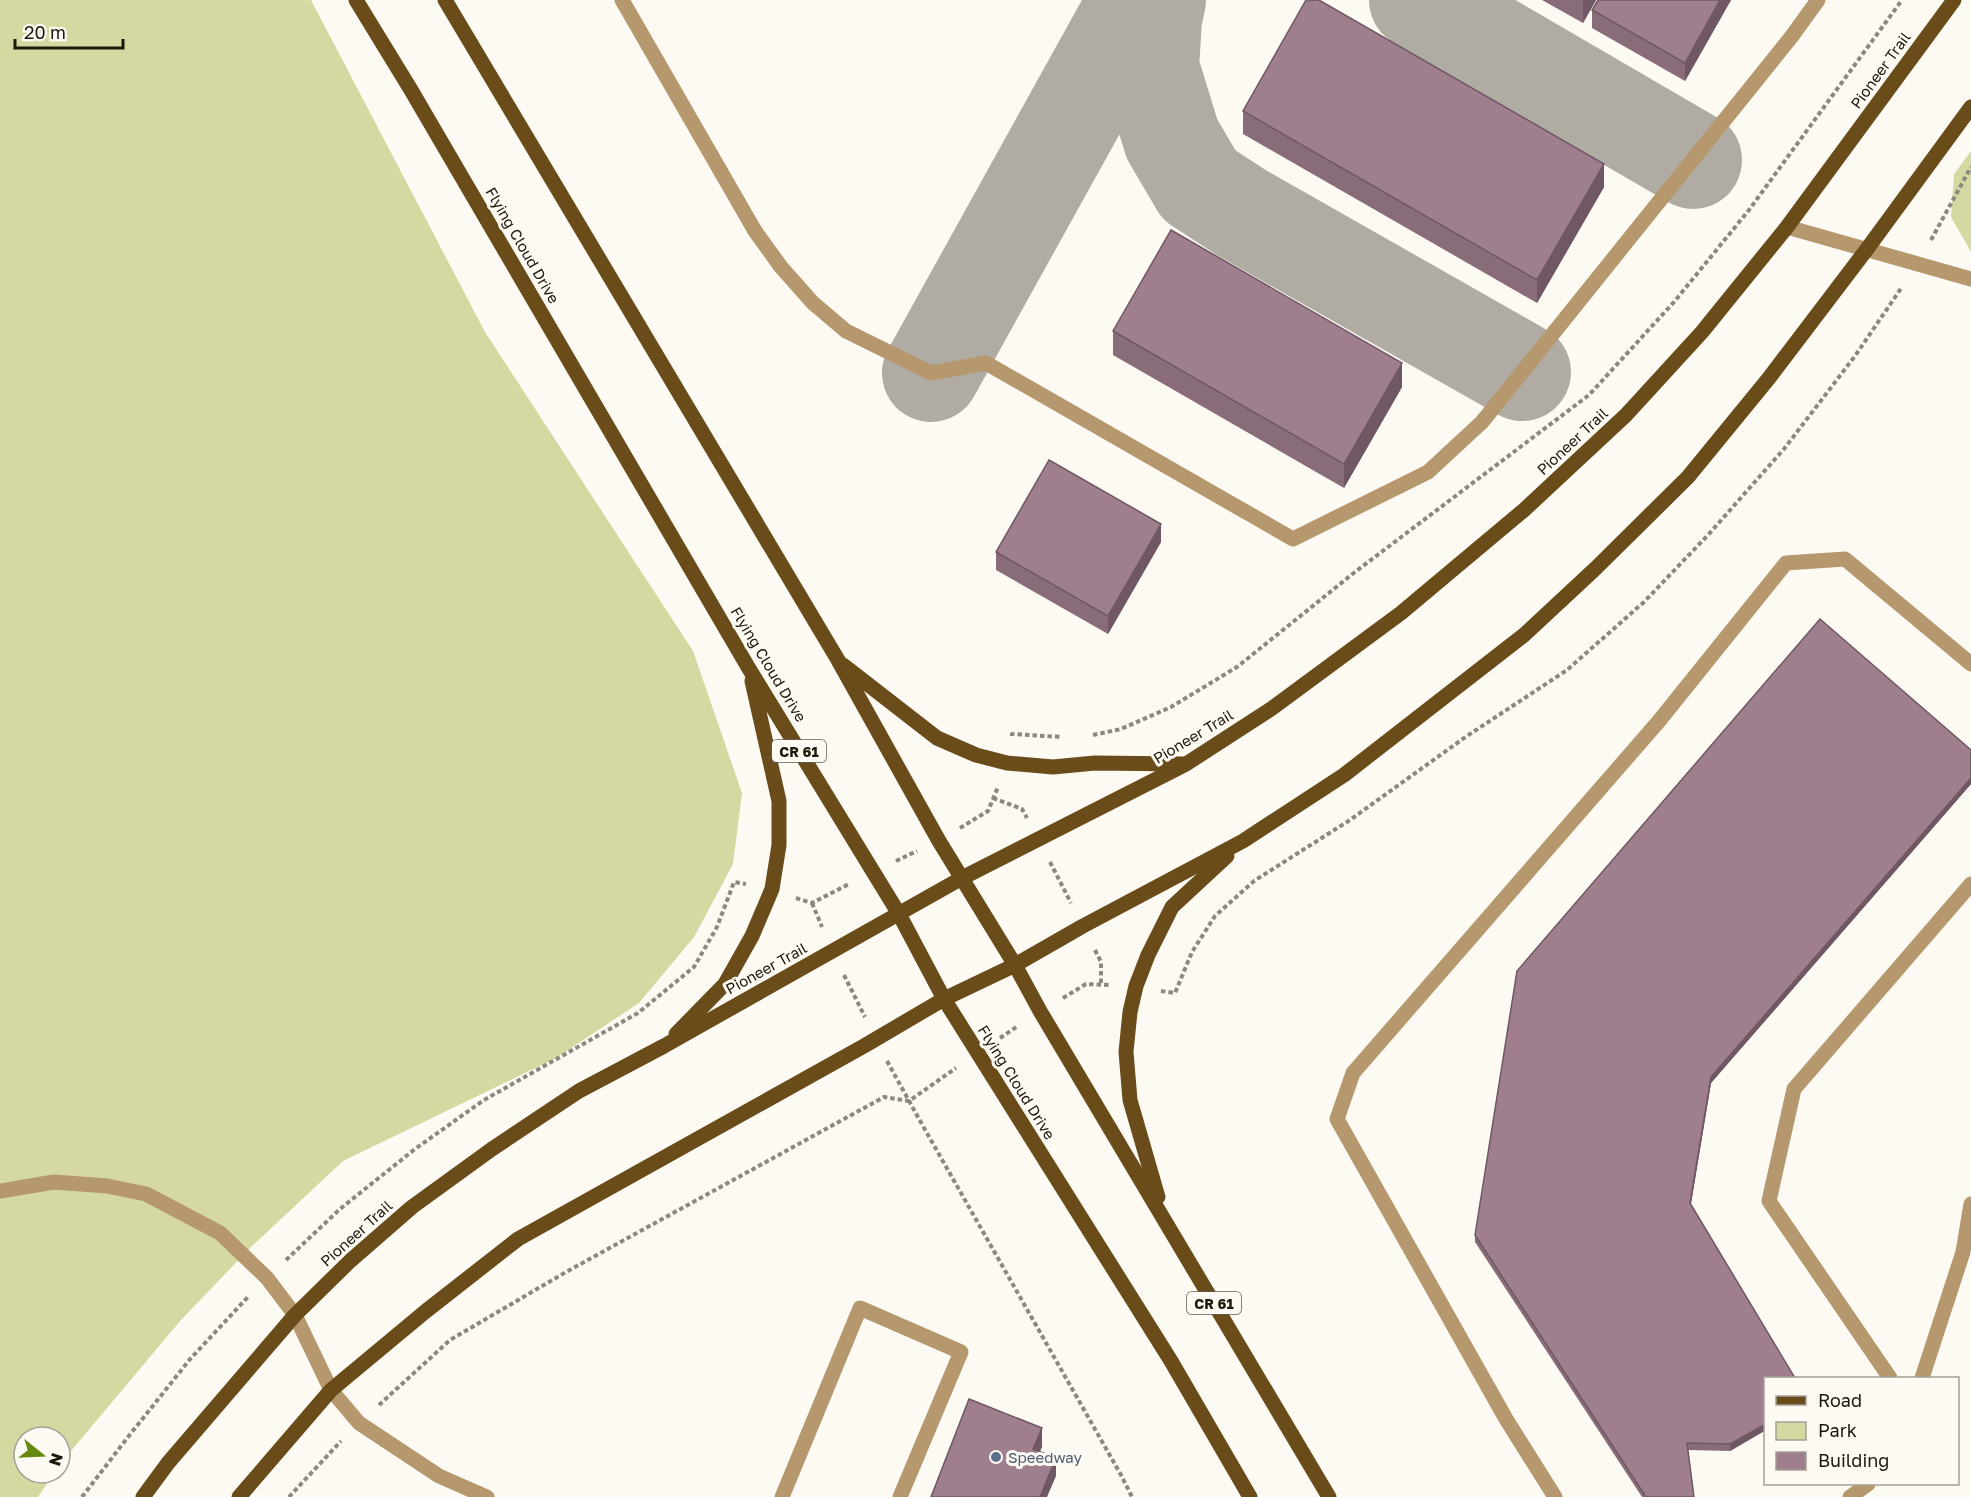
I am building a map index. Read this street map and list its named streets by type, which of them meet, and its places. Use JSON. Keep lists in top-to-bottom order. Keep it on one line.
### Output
{"streets":{"main road":["Pioneer Trail","Flying Cloud Drive","CR 61"]},"crossings":[["Pioneer Trail","Flying Cloud Drive"],["Pioneer Trail","CR 61"]],"places":["Speedway"],"legend":["Road","Park","Building"],"scale_bar":"20 m","north":"right"}
